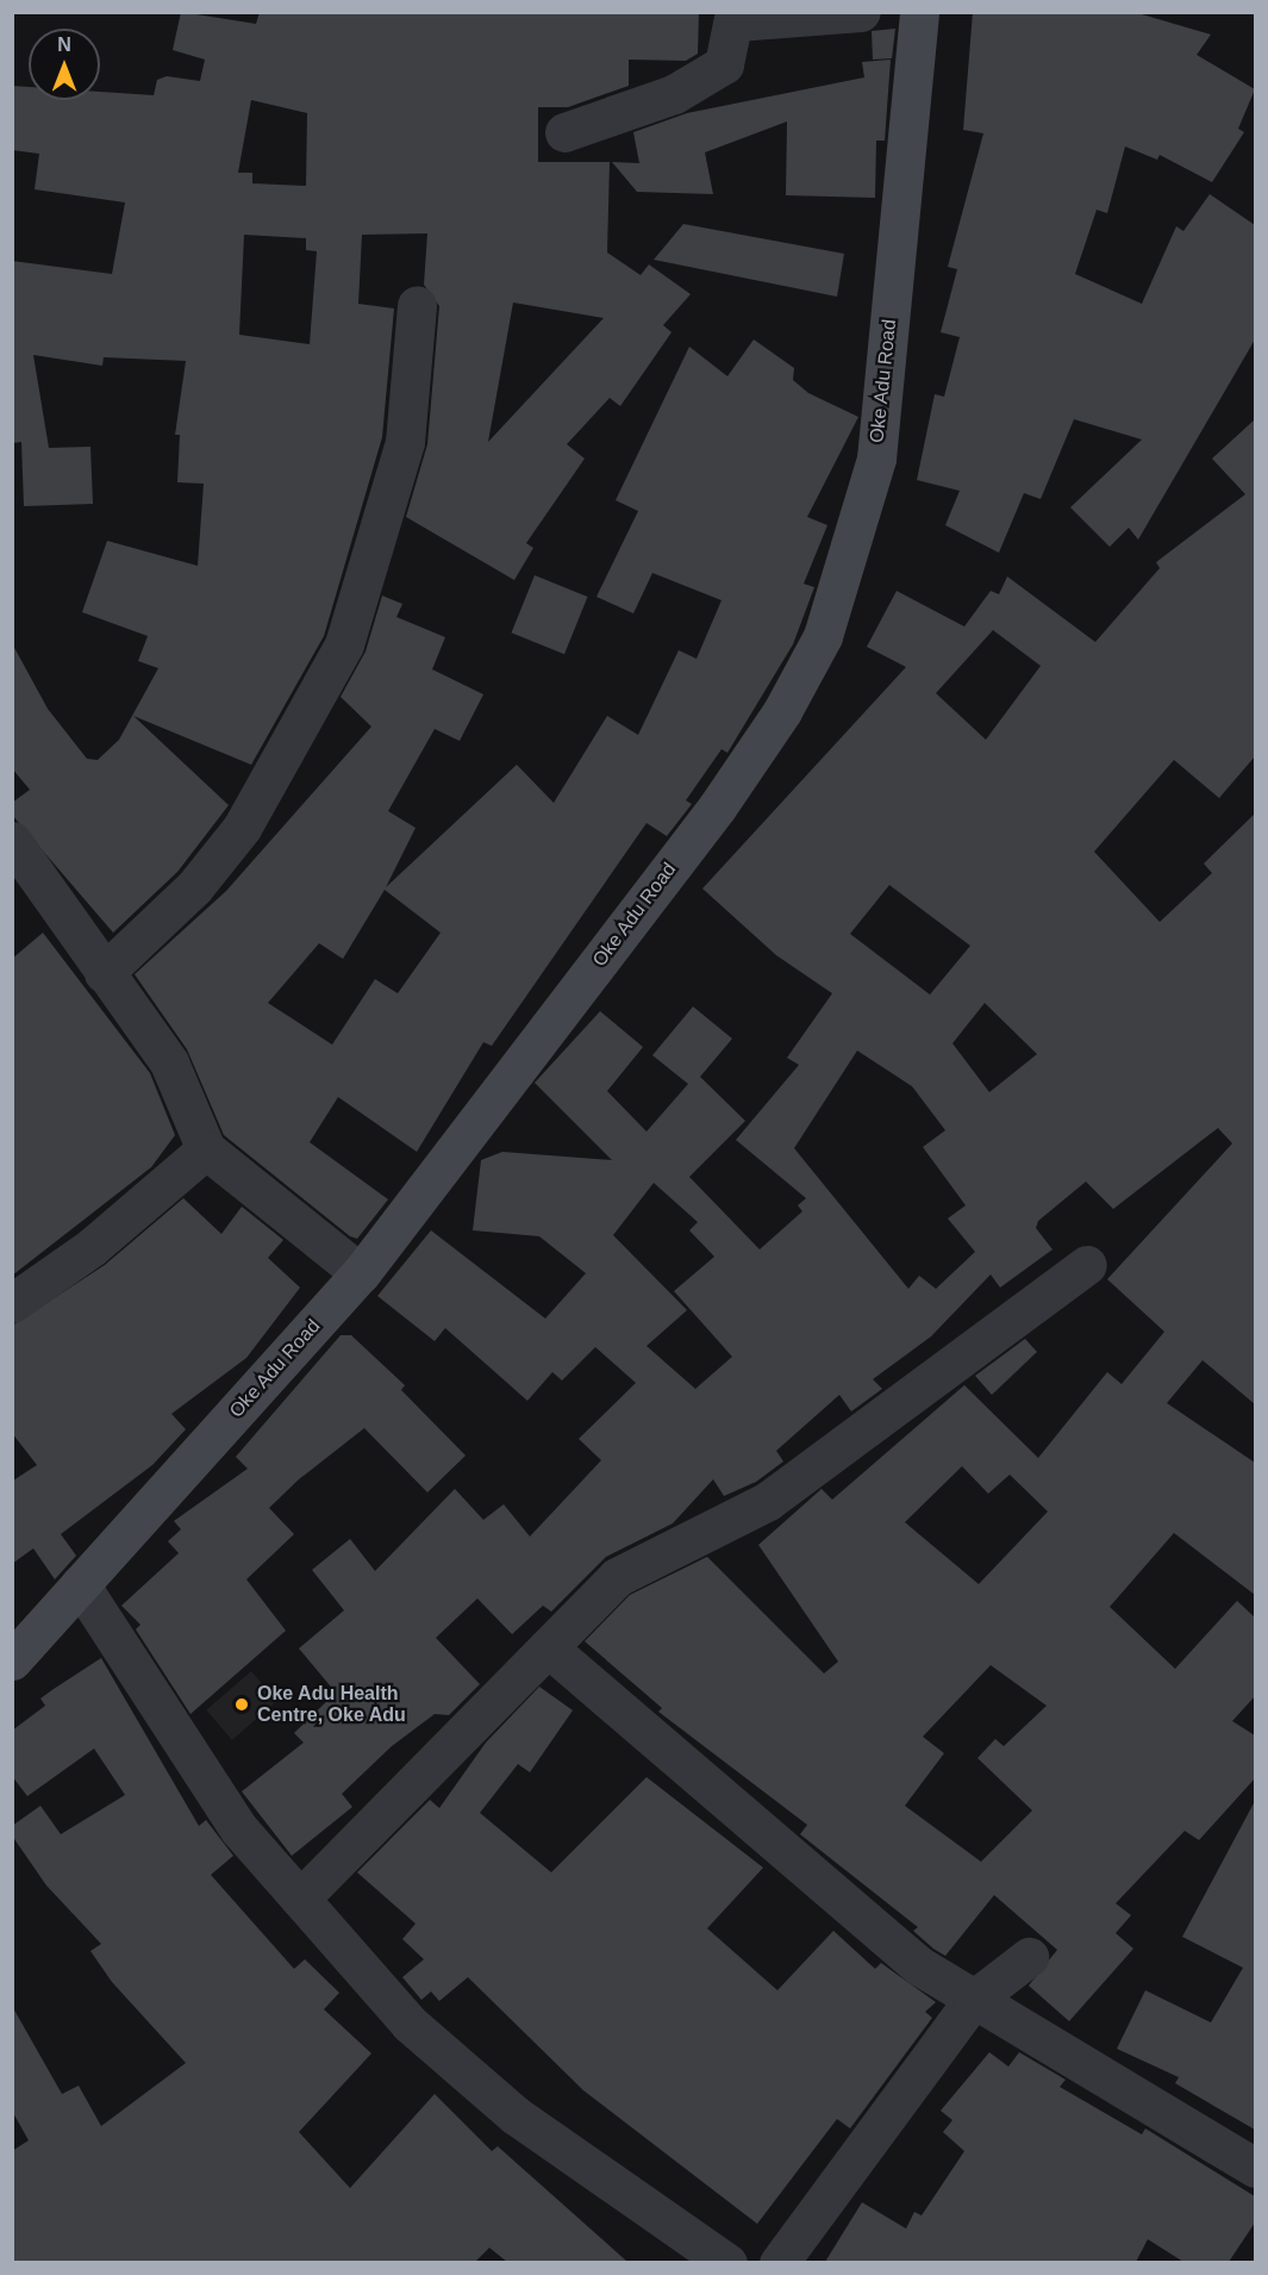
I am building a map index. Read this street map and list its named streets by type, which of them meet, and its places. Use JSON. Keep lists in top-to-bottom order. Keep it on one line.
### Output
{"streets":{"street":["Oke Adu Road"]},"places":["Oke Adu Health Centre, Oke Adu"],"north":"top"}
